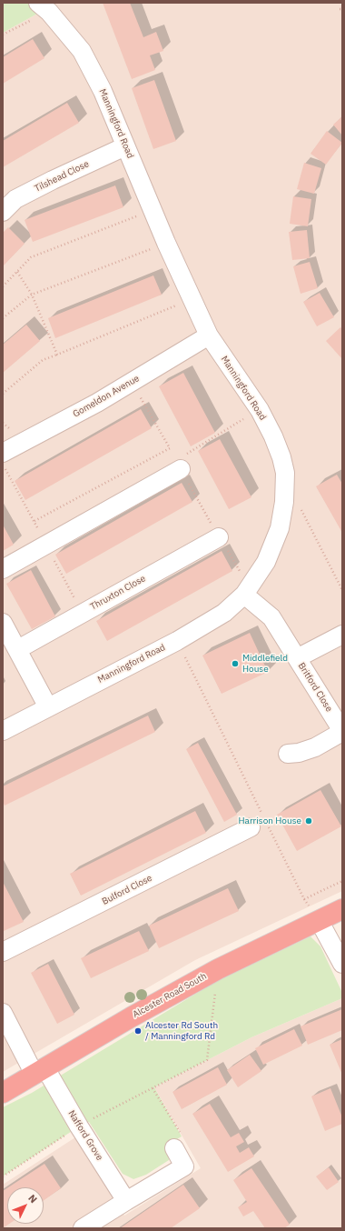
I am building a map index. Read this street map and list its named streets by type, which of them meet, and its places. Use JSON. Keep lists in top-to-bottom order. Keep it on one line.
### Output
{"streets":{"highway":["Alcester Road South"],"street":["Manningford Road","Tilshead Close","Gomeldon Avenue","Thruxton Close","Britford Close","Bulford Close","Nafford Grove"]},"crossings":[["Manningford Road","Tilshead Close"],["Manningford Road","Gomeldon Avenue"],["Manningford Road","Britford Close"],["Alcester Road South","Nafford Grove"]],"places":["Middlefield House","Harrison House","Alcester Rd South / Manningford Rd"],"north":"top right"}
